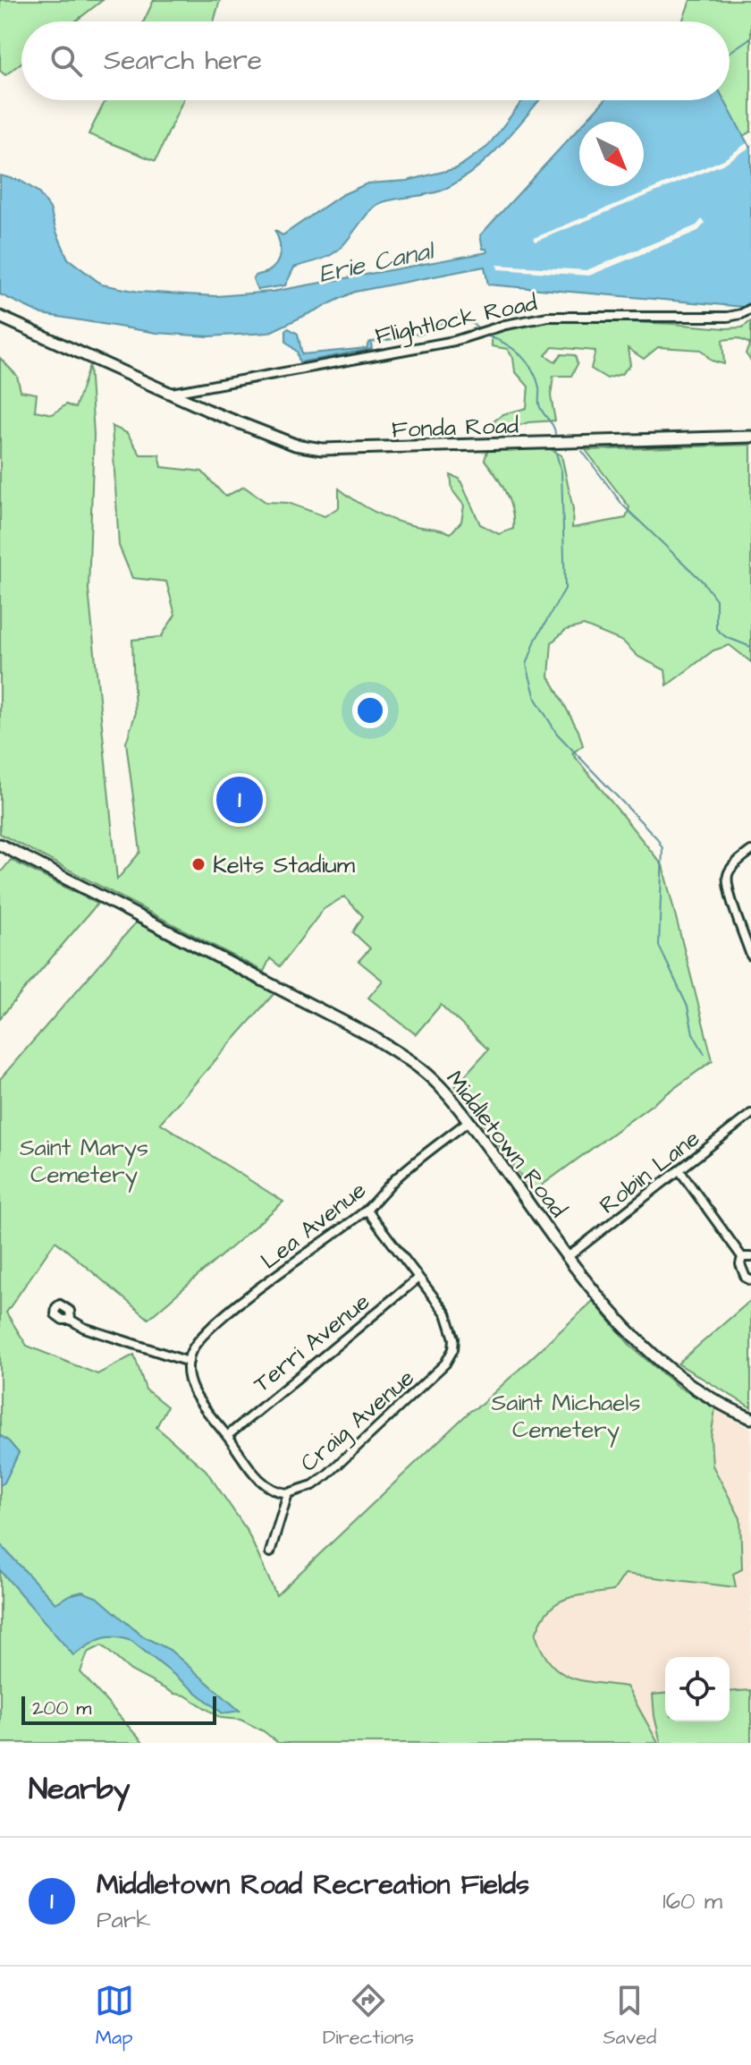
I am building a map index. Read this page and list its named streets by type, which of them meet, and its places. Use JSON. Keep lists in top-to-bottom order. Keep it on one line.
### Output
{"streets":{"street":["Flightlock Road","Fonda Road","Middletown Road","Robin Lane","Lea Avenue","Terri Avenue","Craig Avenue"]},"crossings":[["Flightlock Road","Fonda Road"],["Middletown Road","Robin Lane"],["Middletown Road","Lea Avenue"],["Terri Avenue","Craig Avenue"]],"water":["Erie Canal"],"parks":["Saint Marys Cemetery","Saint Michaels Cemetery"],"places":["Kelts Stadium"],"scale_bar":"200 m","north":"bottom right","page":{"search":"Search here","pins":"1","scale":"200 m","heading":"Nearby","list":[{"mark":"1","name":"Middletown Road Recreation Fields","note":"Park","value":"160 m"}],"nav":["Map","Directions","Saved"]}}
